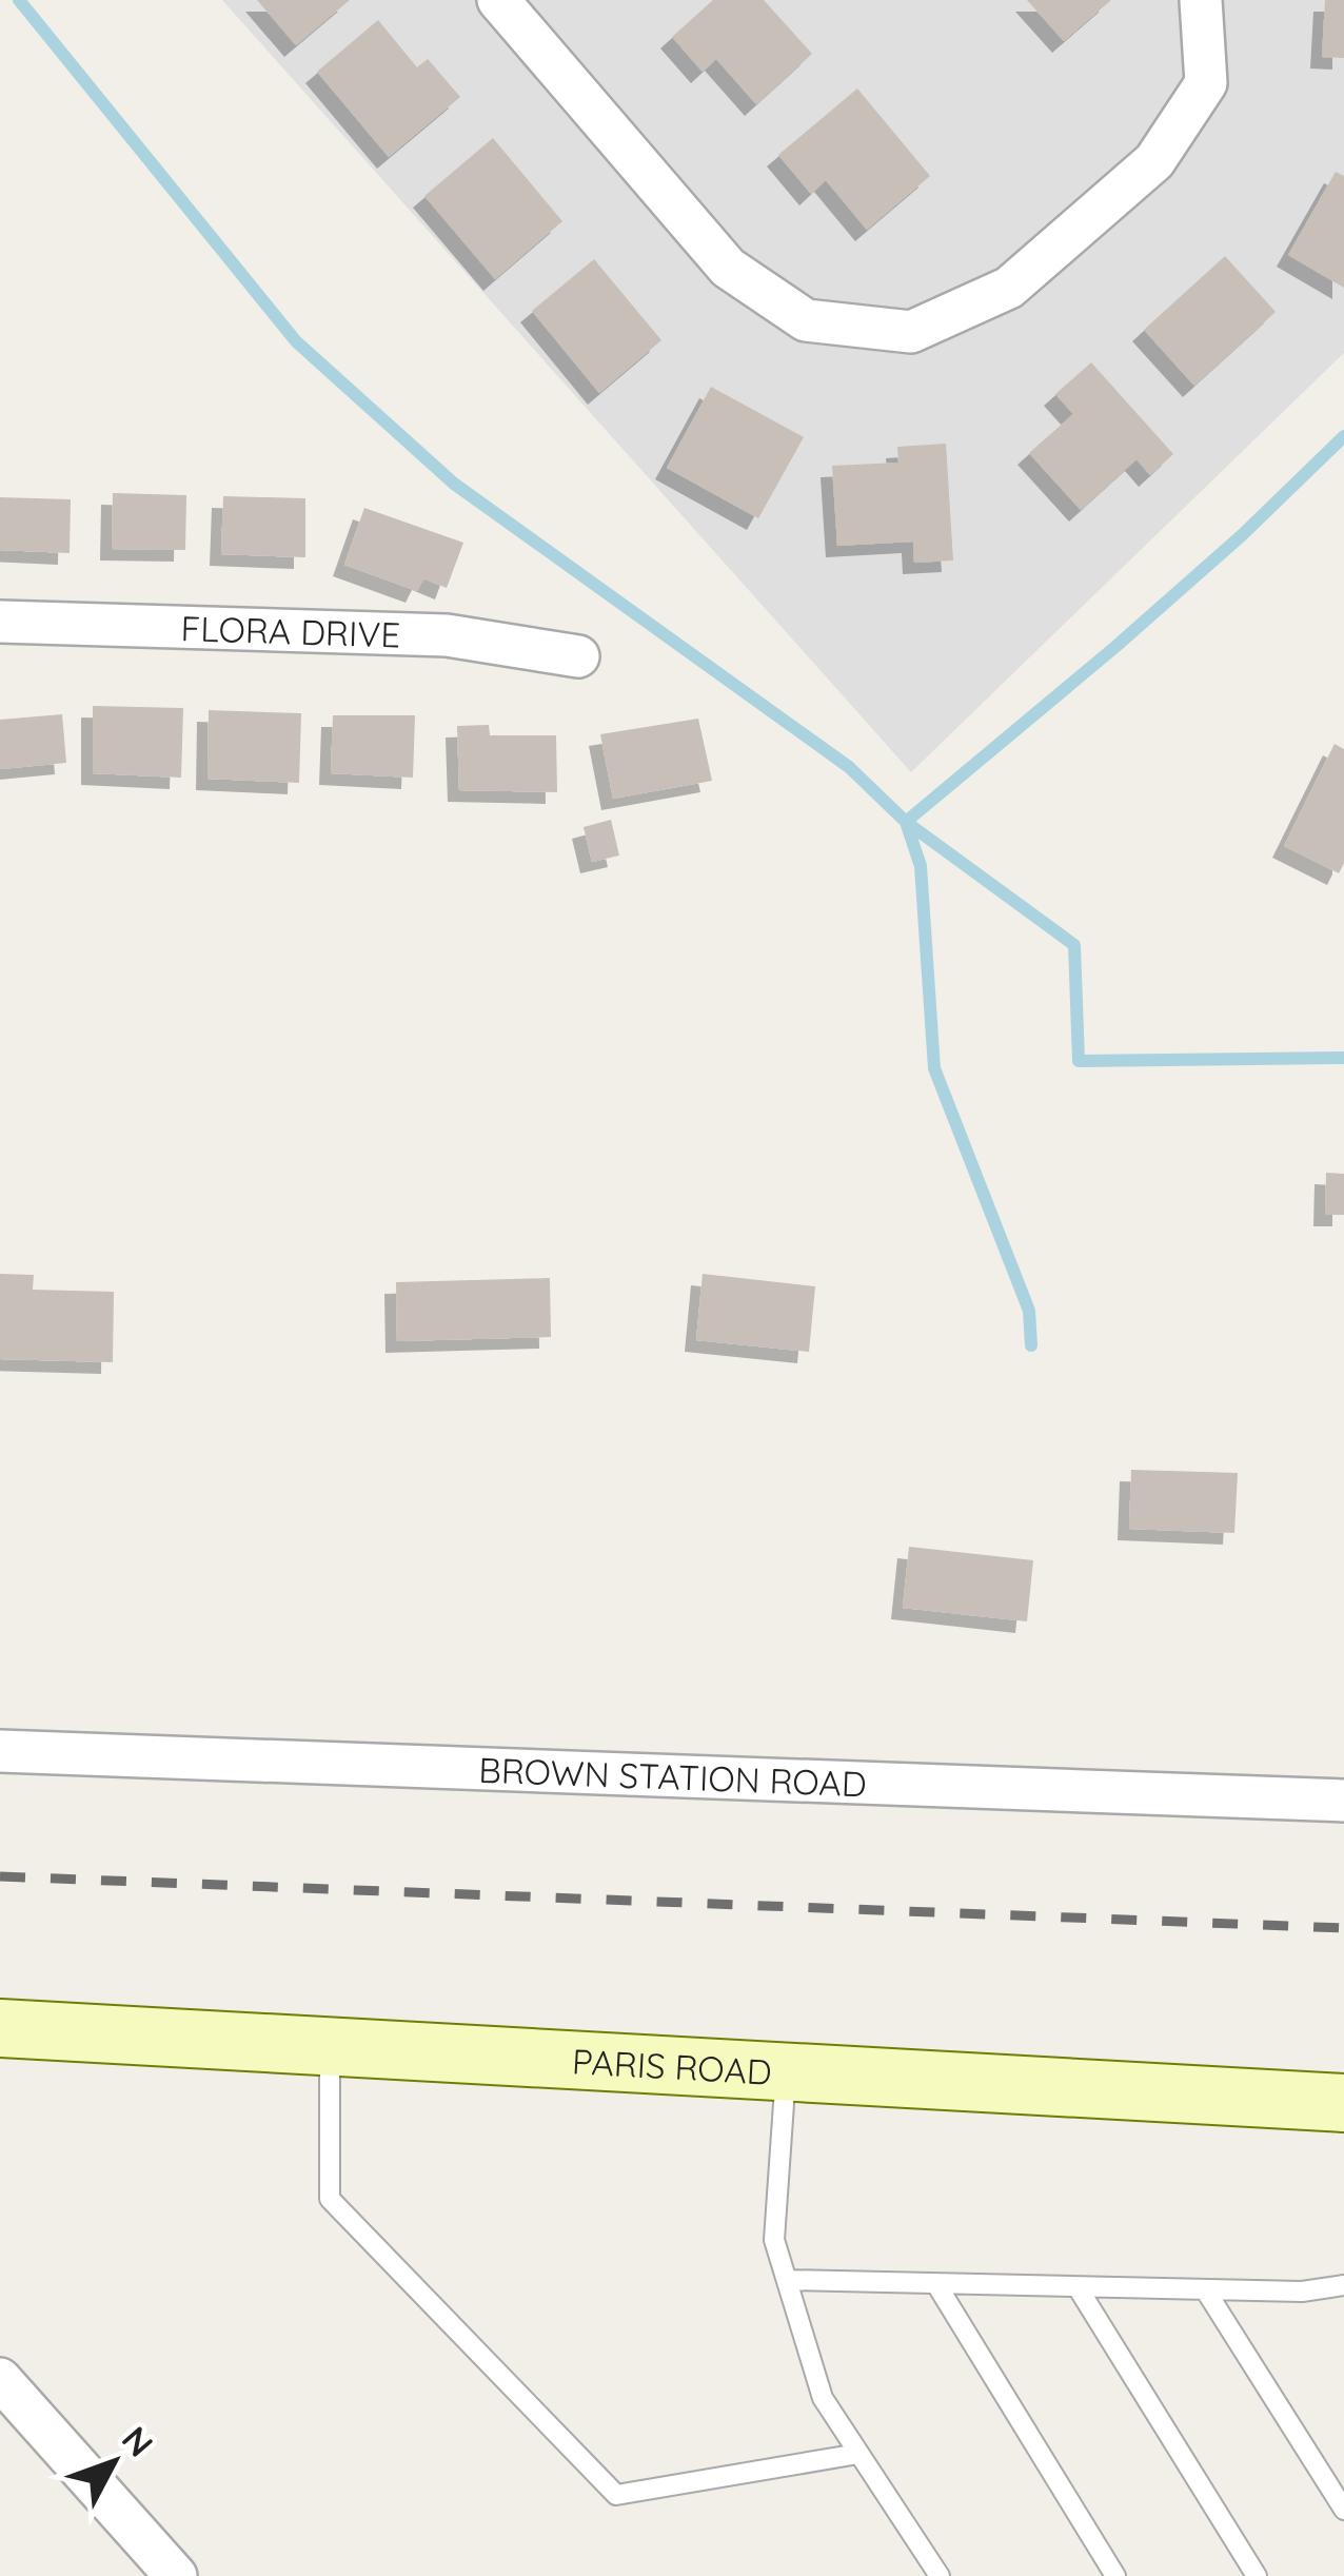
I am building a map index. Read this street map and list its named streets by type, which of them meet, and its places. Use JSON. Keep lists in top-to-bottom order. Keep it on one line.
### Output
{"streets":{"main road":["PARIS ROAD"],"street":["FLORA DRIVE","BROWN STATION ROAD"]},"north":"top right"}
